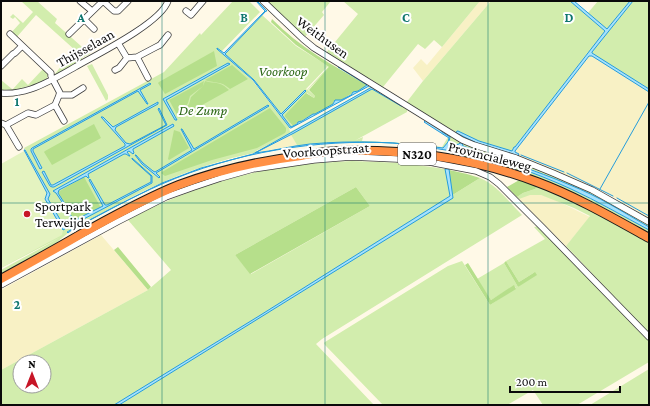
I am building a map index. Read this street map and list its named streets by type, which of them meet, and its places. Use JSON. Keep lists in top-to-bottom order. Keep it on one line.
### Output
{"streets":{"highway":["N320","Provincialeweg"],"street":["Weithusen","Thijsselaan","Voorkoopstraat"]},"crossings":[["Voorkoopstraat","N320"],["Voorkoopstraat","Provincialeweg"],["N320","Provincialeweg"]],"parks":["Voorkoop","De Zump"],"places":["Sportpark Terweijde"],"scale_bar":"200 m","north":"top","grid":{"columns":["A","B","C","D"],"rows":["1","2"]}}
